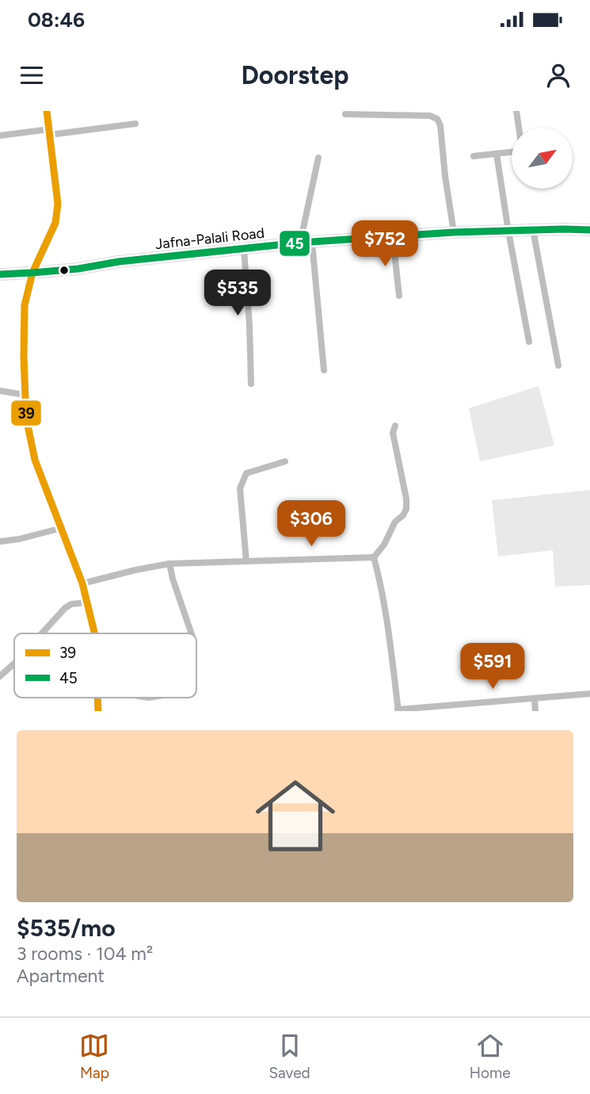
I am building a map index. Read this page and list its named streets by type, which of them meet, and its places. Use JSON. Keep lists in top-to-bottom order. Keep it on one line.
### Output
{"streets":{"main road":["Jafna-Palali Road"]},"lines":["transit line 39","transit line 45"],"legend":["39","45"],"north":"top right","page":{"status":"08:46","header":"Doorstep","price":["$752","$535","$306","$591"],"list":[{"name":"$535/mo","note":"3 rooms · 104 m² · Apartment"}],"tabs":["Map","Saved","Home"]}}
